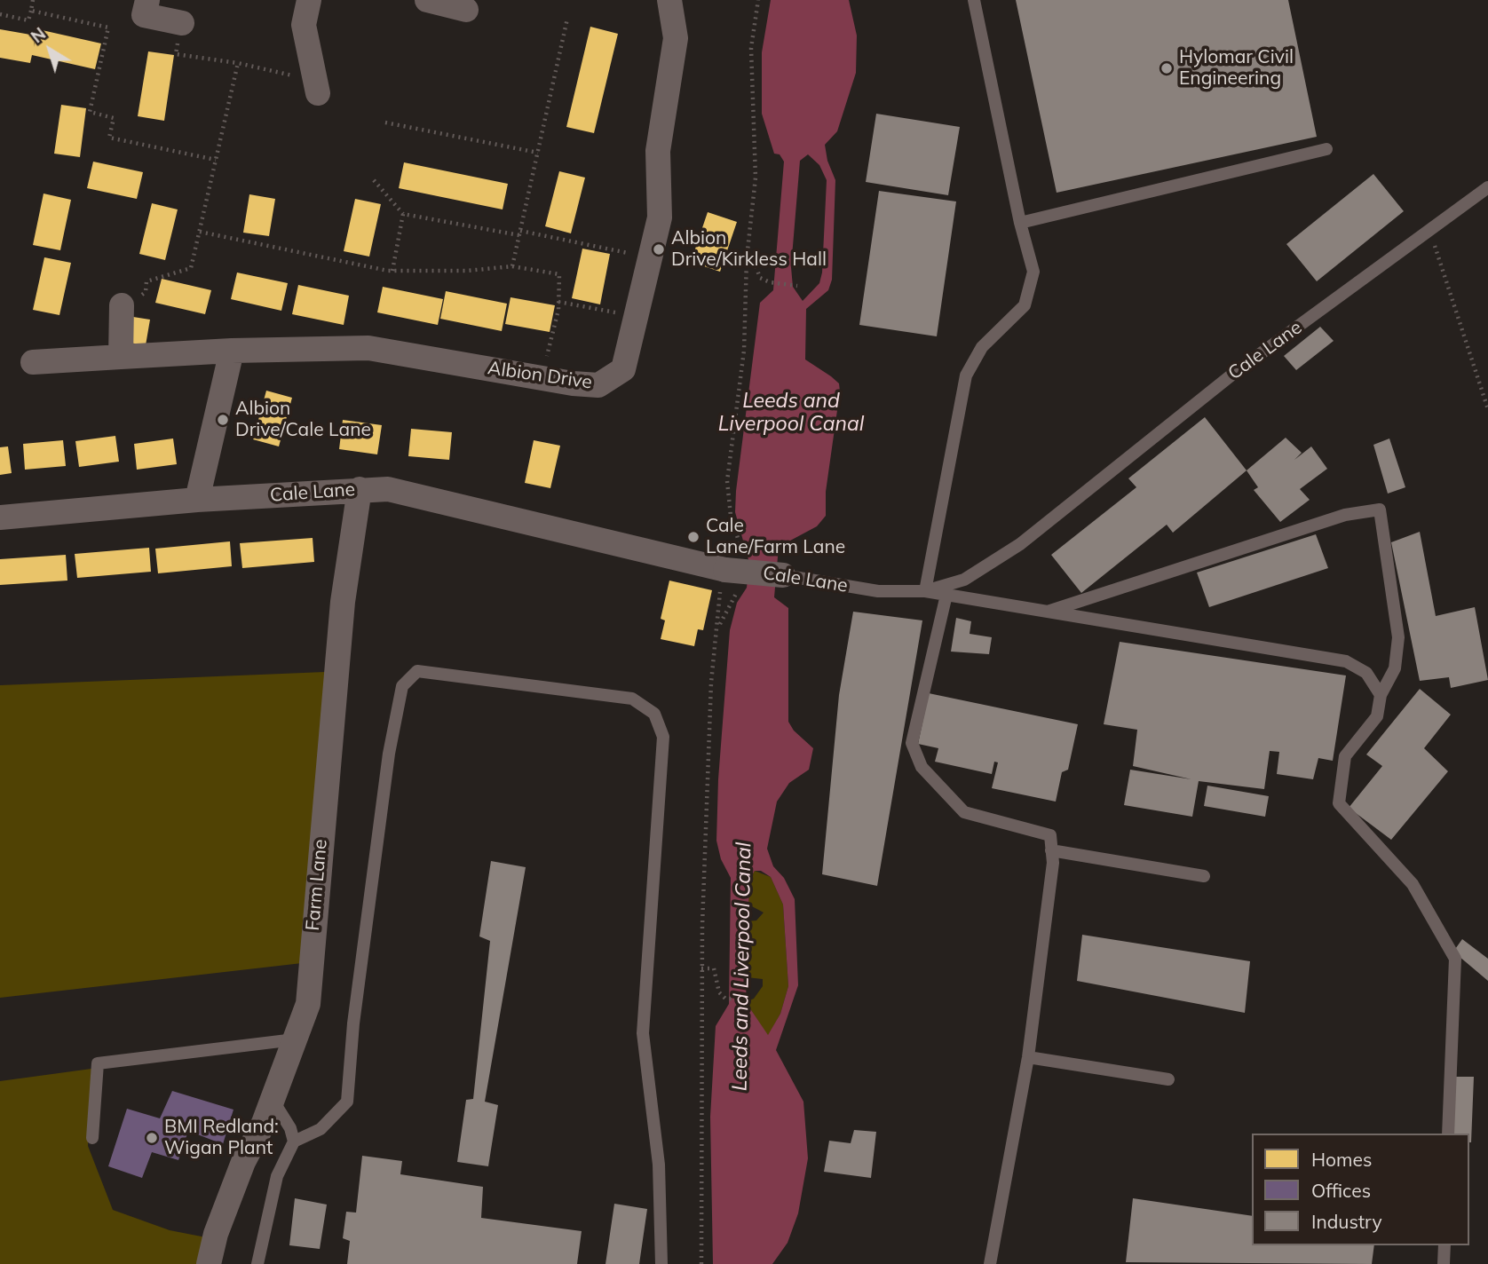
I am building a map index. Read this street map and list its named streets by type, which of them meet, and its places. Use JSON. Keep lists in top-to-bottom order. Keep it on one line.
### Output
{"streets":{"street":["Cale Lane","Albion Drive","Farm Lane"]},"crossings":[["Cale Lane","Farm Lane"]],"water":["Leeds and Liverpool Canal"],"places":["Hylomar Civil Engineering","Albion Drive/Kirkless Hall","Albion Drive/Cale Lane","Cale Lane/Farm Lane","BMI Redland: Wigan Plant"],"legend":["Homes","Offices","Industry"],"north":"top left"}
